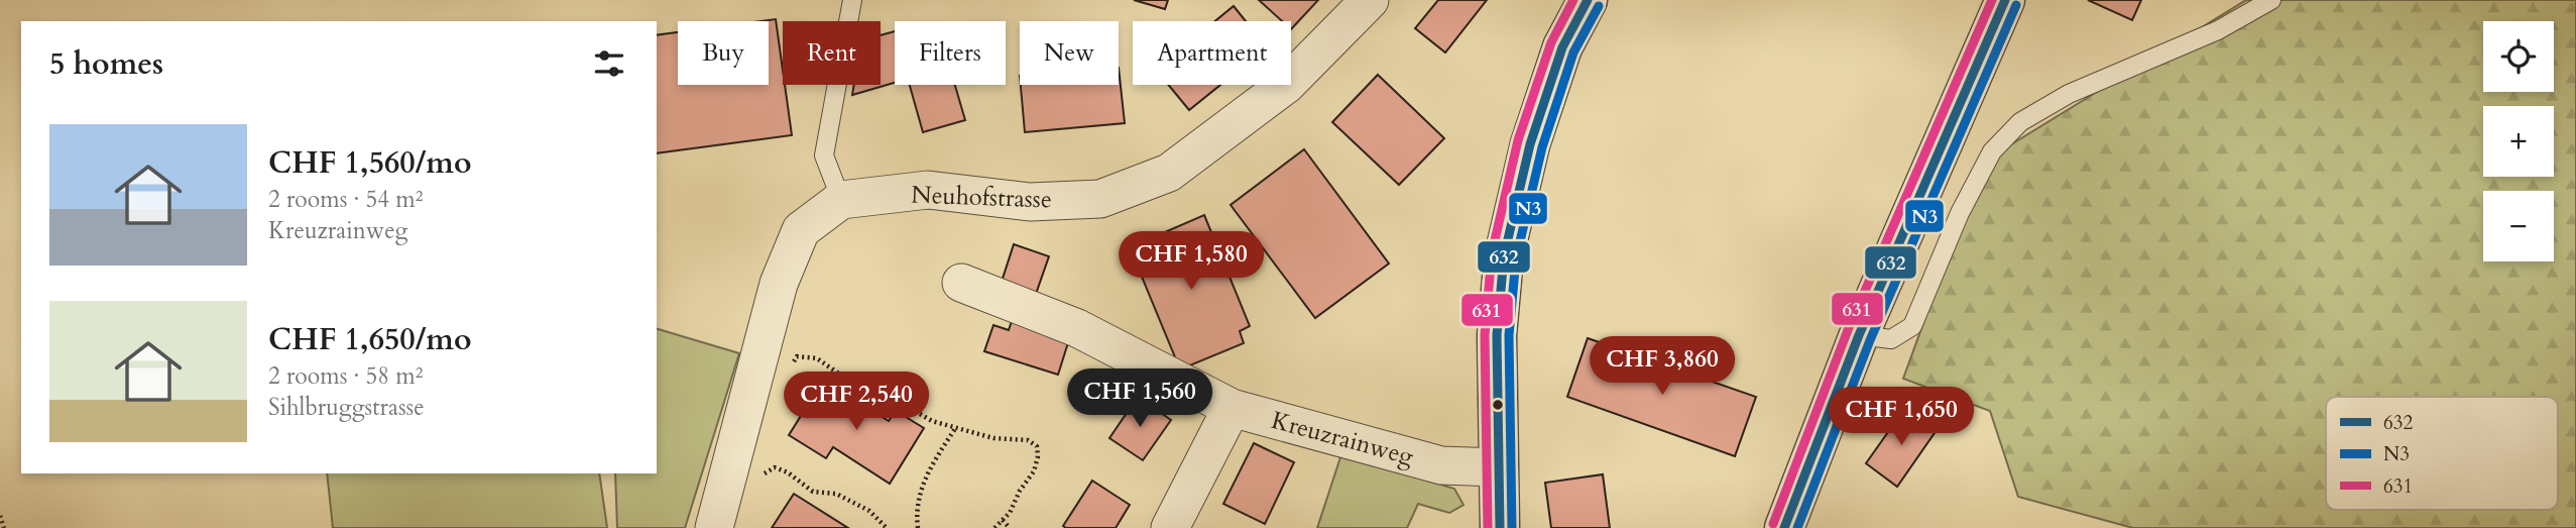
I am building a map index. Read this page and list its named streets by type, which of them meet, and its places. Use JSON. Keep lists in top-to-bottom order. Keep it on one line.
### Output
{"streets":{"street":["Neuhofstrasse","Kreuzrainweg"]},"lines":["transit line 632","transit line 631","transit line N3"],"legend":["632","N3","631"],"page":{"map_buttons":["+","−"],"chip":["Buy","Rent","Filters","New","Apartment"],"heading":"5 homes","list":[{"name":"CHF 1,560/mo","note":"2 rooms · 54 m² · Kreuzrainweg"},{"name":"CHF 1,650/mo","note":"2 rooms · 58 m² · Sihlbruggstrasse"}],"price":["CHF 1,580","CHF 3,860","CHF 1,560","CHF 2,540","CHF 1,650"]}}
